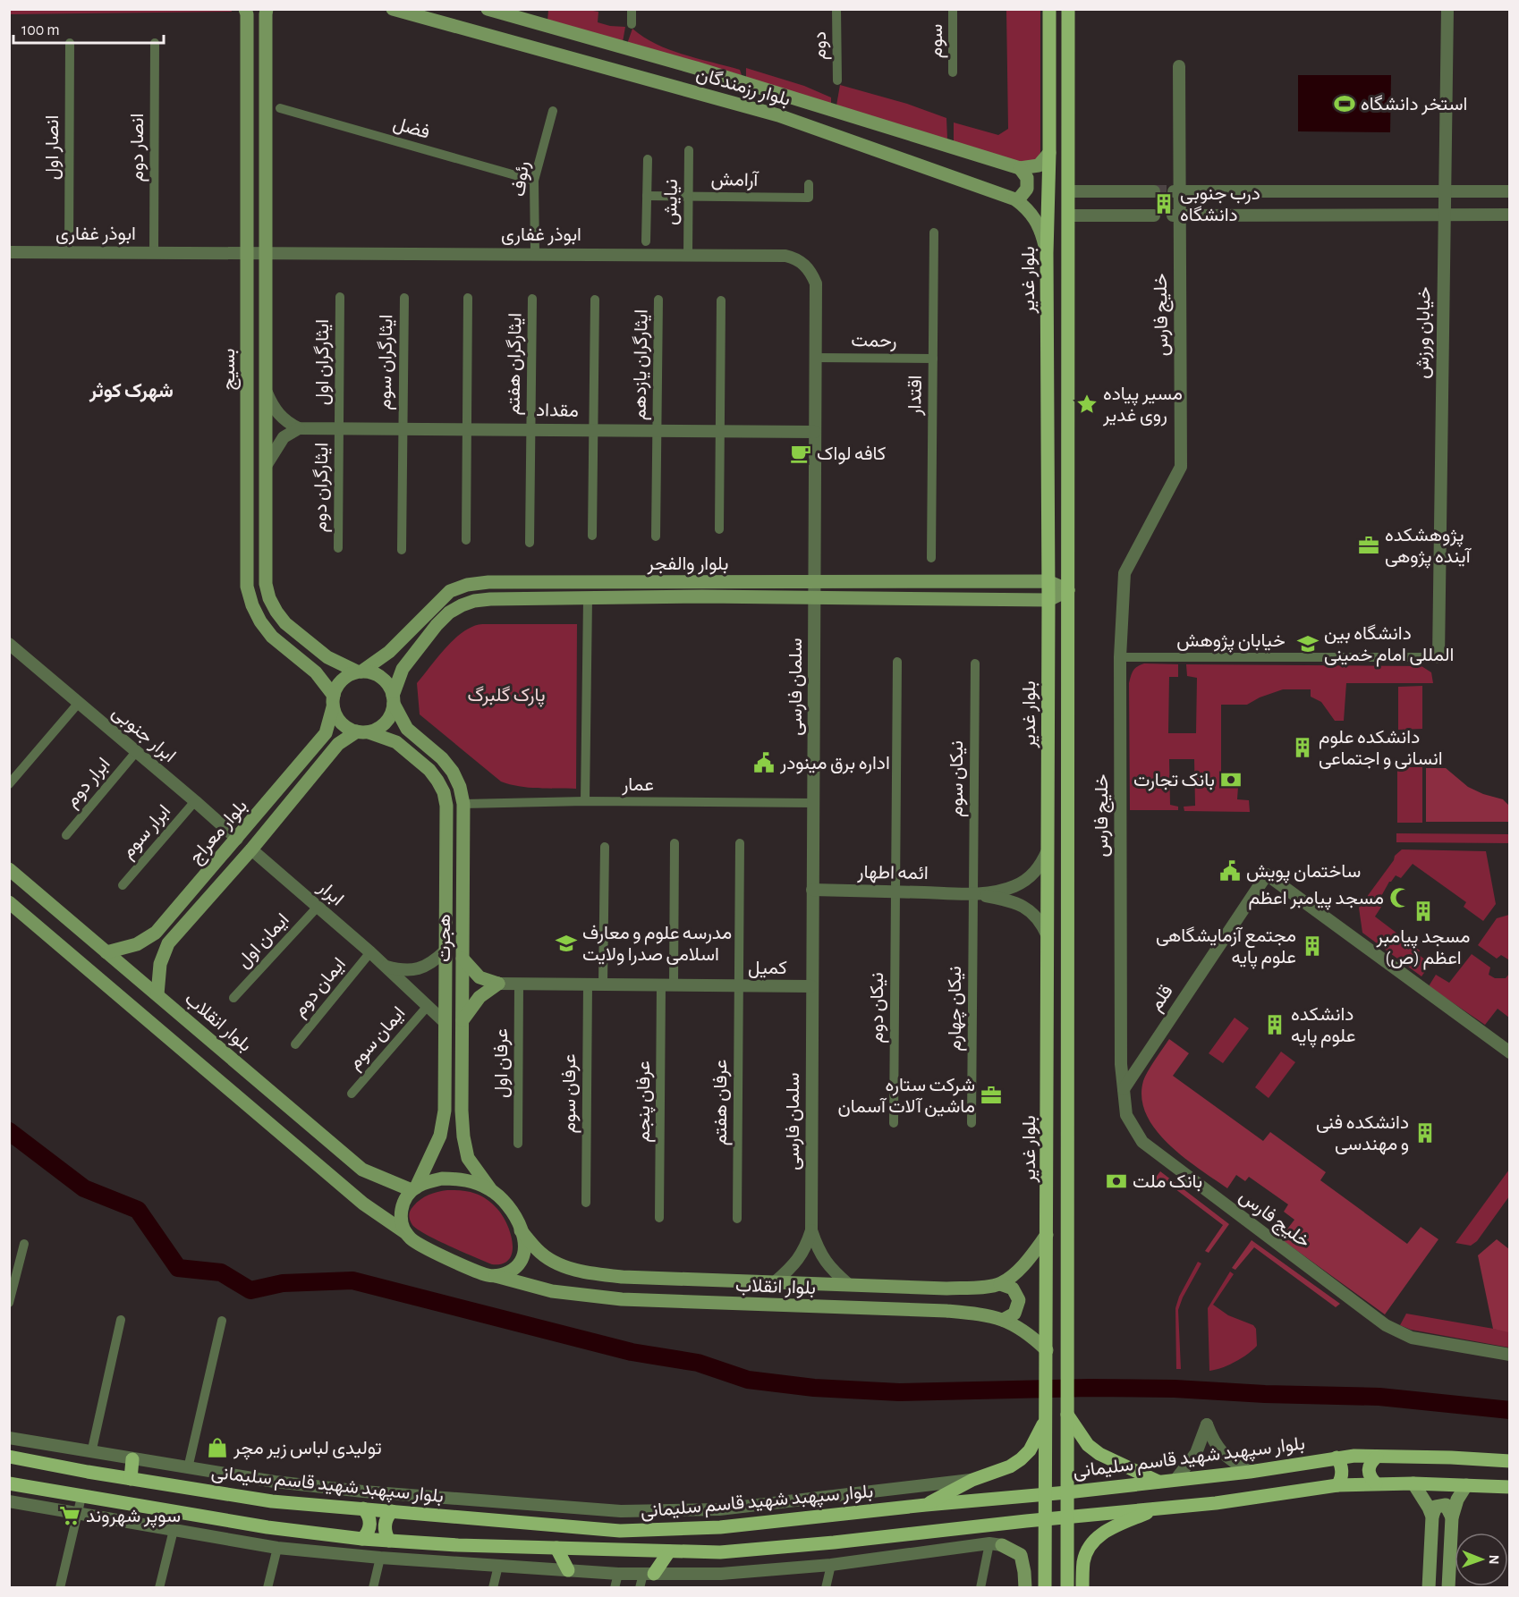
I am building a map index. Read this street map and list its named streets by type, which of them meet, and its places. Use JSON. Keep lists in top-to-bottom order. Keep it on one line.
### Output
{"streets":{"main road":["بلوار رزمندگان","بلوار غدیر","بسیج","بلوار والفجر","بلوار معراج","هجرت","بلوار انقلاب","بلوار سپهبد شهید قاسم سلیمانی"],"street":["سوم","دوم","فضل","انصار اول","انصار دوم","رئوف","آرامش","نیایش","ابوذر غفاری","خلیج فارس","خیابان ورزش","رحمت","ایثارگران اول","ایثارگران سوم","ایثارگران هفتم","ایثارگران یازدهم","اقتدار","مقداد","ایثارگران دوم","خیابان پژوهش","سلمان فارسی","ابرار جنوبی","نیکان سوم","ابرار دوم","عمار","ابرار سوم","ائمه اطهار","ابرار","ایمان اول","کمیل","ایمان دوم","قلم","نیکان دوم","نیکان چهارم","ایمان سوم","عرفان اول","عرفان سوم","عرفان پنجم","عرفان هفتم"]},"crossings":[["بلوار رزمندگان","بلوار غدیر"],["فضل","رئوف"],["انصار اول","ابوذر غفاری"],["انصار دوم","ابوذر غفاری"],["رئوف","ابوذر غفاری"],["آرامش","نیایش"],["نیایش","ابوذر غفاری"],["ابوذر غفاری","بسیج"],["ابوذر غفاری","سلمان فارسی"],["بلوار غدیر","بلوار والفجر"],["بلوار غدیر","ائمه اطهار"],["بلوار غدیر","بلوار انقلاب"],["بلوار غدیر","بلوار سپهبد شهید قاسم سلیمانی"],["خلیج فارس","خیابان پژوهش"],["خلیج فارس","قلم"],["خیابان ورزش","خیابان پژوهش"],["رحمت","اقتدار"],["رحمت","سلمان فارسی"],["ایثارگران اول","مقداد"],["ایثارگران اول","ایثارگران دوم"],["ایثارگران سوم","مقداد"],["ایثارگران هفتم","مقداد"],["ایثارگران یازدهم","مقداد"],["بسیج","بلوار والفجر"],["بسیج","بلوار معراج"],["بسیج","هجرت"],["مقداد","ایثارگران دوم"],["مقداد","سلمان فارسی"],["بلوار والفجر","سلمان فارسی"],["بلوار والفجر","بلوار معراج"],["بلوار والفجر","هجرت"],["سلمان فارسی","عمار"],["سلمان فارسی","ائمه اطهار"],["سلمان فارسی","کمیل"],["سلمان فارسی","بلوار انقلاب"],["ابرار جنوبی","ابرار دوم"],["ابرار جنوبی","ابرار سوم"],["ابرار جنوبی","بلوار معراج"],["نیکان سوم","ائمه اطهار"],["نیکان سوم","نیکان چهارم"],["عمار","هجرت"],["بلوار معراج","ابرار"],["بلوار معراج","هجرت"],["بلوار معراج","بلوار انقلاب"],["ائمه اطهار","نیکان دوم"],["ائمه اطهار","نیکان چهارم"],["ابرار","هجرت"],["ابرار","ایمان اول"],["ابرار","ایمان دوم"],["ابرار","ایمان سوم"],["هجرت","بلوار انقلاب"],["کمیل","عرفان اول"],["کمیل","عرفان سوم"],["کمیل","عرفان پنجم"],["کمیل","عرفان هفتم"]],"districts":["شهرک کوثر"],"parks":["پارک گلبرگ"],"places":{"sports":["استخر دانشگاه"],"building":["درب جنوبی دانشگاه","دانشکده علوم انسانی و اجتماعی","مسجد پیامبر اعظم (ص)","مجتمع آزمایشگاهی علوم پایه","دانشکده علوم پایه","دانشکده فنی و مهندسی"],"place":["مسیر پیاده روی غدیر"],"cafe":["کافه لواک"],"office":["پژوهشکده آینده پژوهی","شرکت ستاره ماشین آلات آسمان"],"school or university":["دانشگاه بین المللی امام خمینی","مدرسه علوم و معارف اسلامی صدرا ولایت"],"public building":["اداره برق مینودر","ساختمان پویش"],"bank":["بانک تجارت","بانک ملت"],"mosque":["مسجد پیامبر اعظم"],"shop":["تولیدی لباس زیر مچر"],"supermarket":["سوپر شهروند"]},"scale_bar":"100 m","north":"right"}
